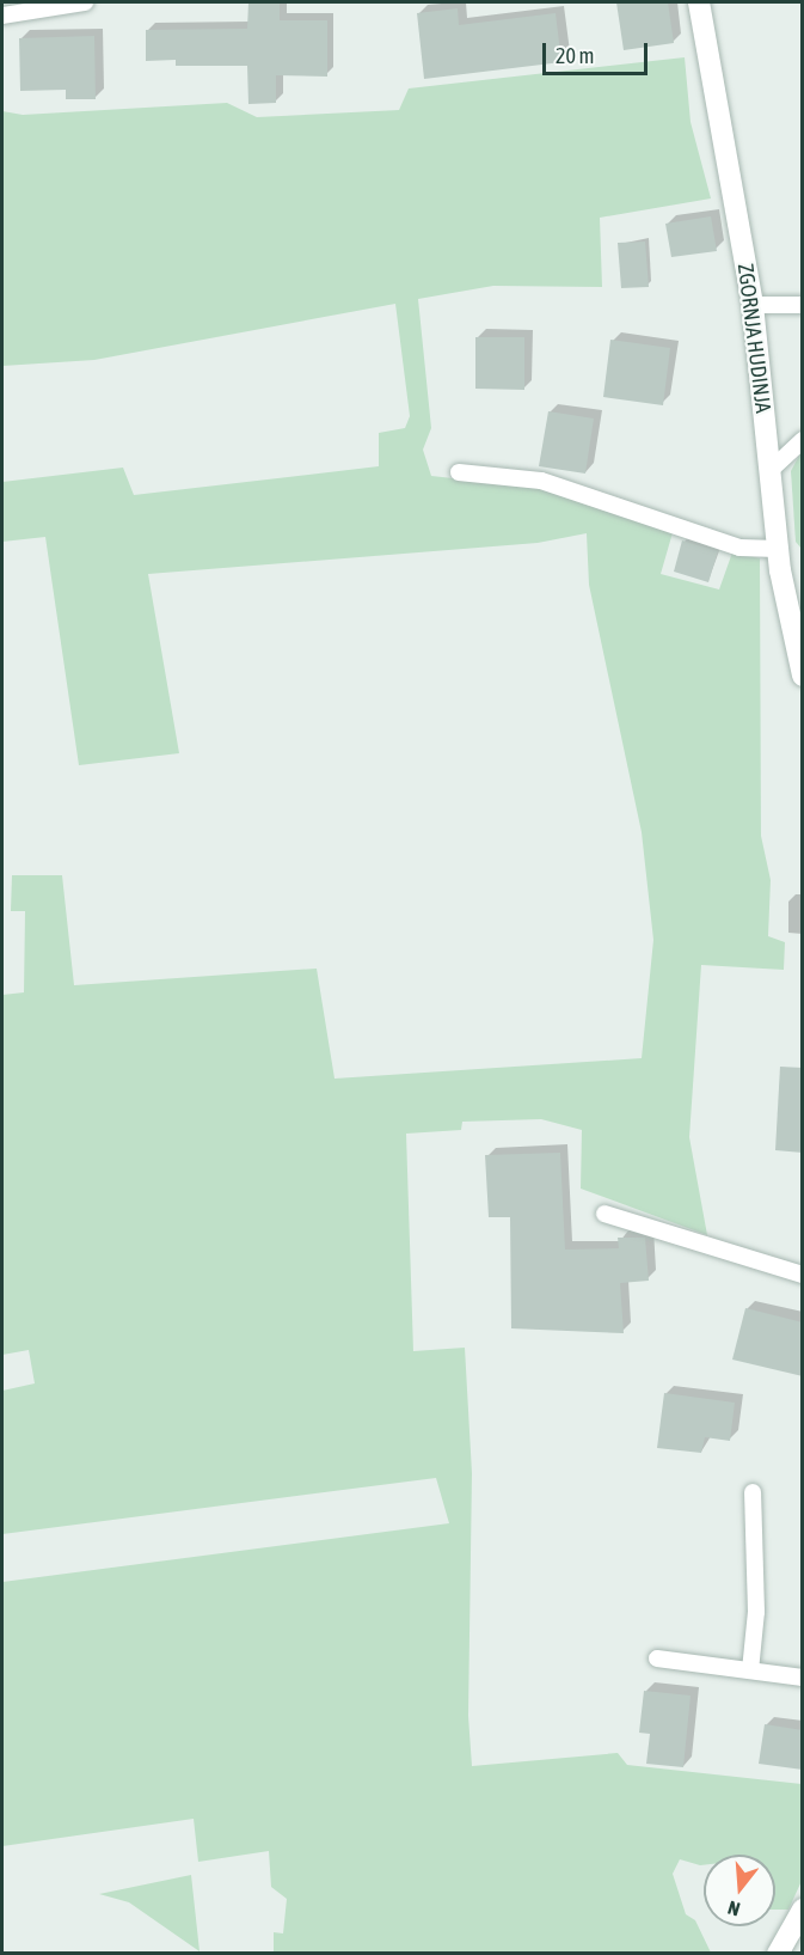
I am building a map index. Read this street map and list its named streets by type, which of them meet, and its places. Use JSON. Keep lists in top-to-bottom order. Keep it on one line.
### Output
{"streets":{"street":["ZGORNJA HUDINJA"]},"scale_bar":"20 m","north":"bottom"}
